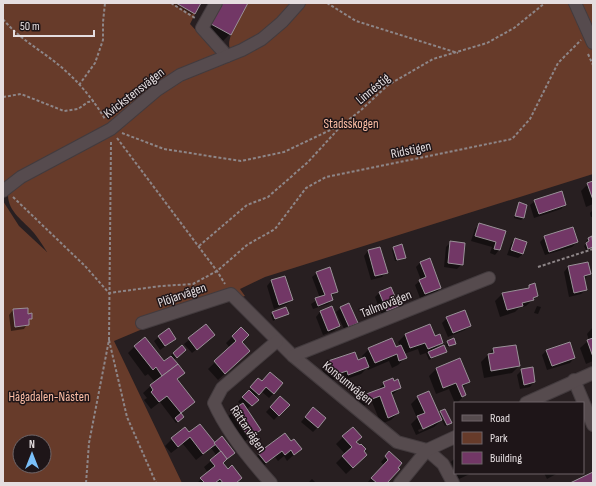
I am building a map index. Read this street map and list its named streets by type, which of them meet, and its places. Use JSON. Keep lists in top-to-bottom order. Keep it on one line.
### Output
{"streets":{"street":["Kvickstensvägen","Plöjarvägen","Tallmovägen","Konsumvägen","Rättarvägen"],"path":["Linnéstig","Ridstigen"]},"crossings":[["Linnéstig","Kvickstensvägen"],["Plöjarvägen","Konsumvägen"],["Tallmovägen","Konsumvägen"],["Konsumvägen","Rättarvägen"]],"parks":["Stadsskogen","Hågadalen-Nåsten"],"legend":["Road","Park","Building"],"scale_bar":"50 m","north":"top"}
